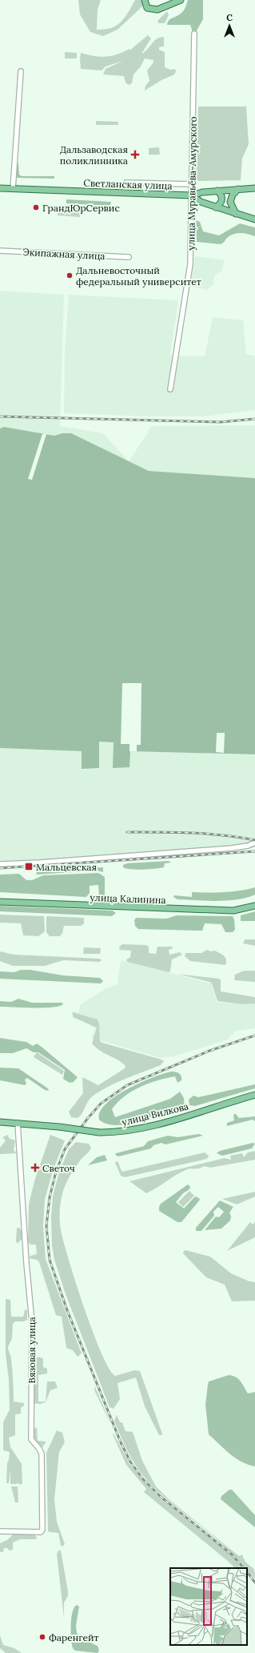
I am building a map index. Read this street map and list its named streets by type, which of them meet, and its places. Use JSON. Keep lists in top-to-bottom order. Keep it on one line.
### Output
{"streets":{"main road":["Светланская улица","улица Калинина","улица Вилкова"],"street":["улица Муравьёва-Амурского","Экипажная улица","Вязовая улица"]},"crossings":[["улица Муравьёва-Амурского","Светланская улица"],["улица Вилкова","Вязовая улица"]],"places":{"health":["Дальзаводская поликлинника","Светоч"],"other":["ГрандЮрСервис","Дальневосточный федеральный университет","Фаренгейт"],"transit":["Мальцевская"]},"north":"top"}
